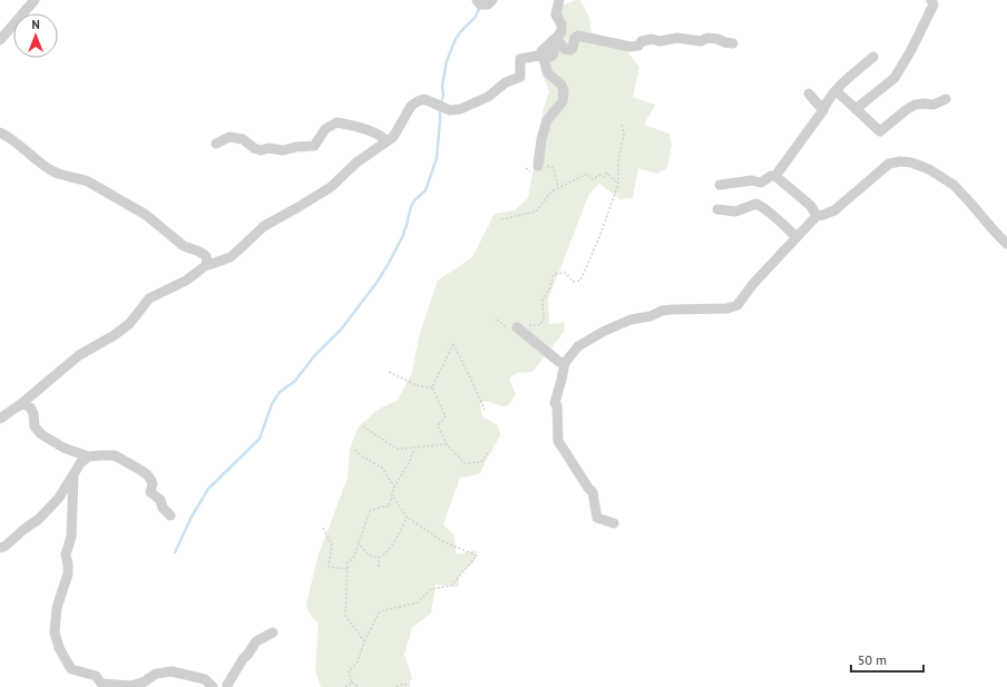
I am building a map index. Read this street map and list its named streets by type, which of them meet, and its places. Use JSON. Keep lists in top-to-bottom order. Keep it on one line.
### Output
{"scale_bar":"50 m","north":"top"}
